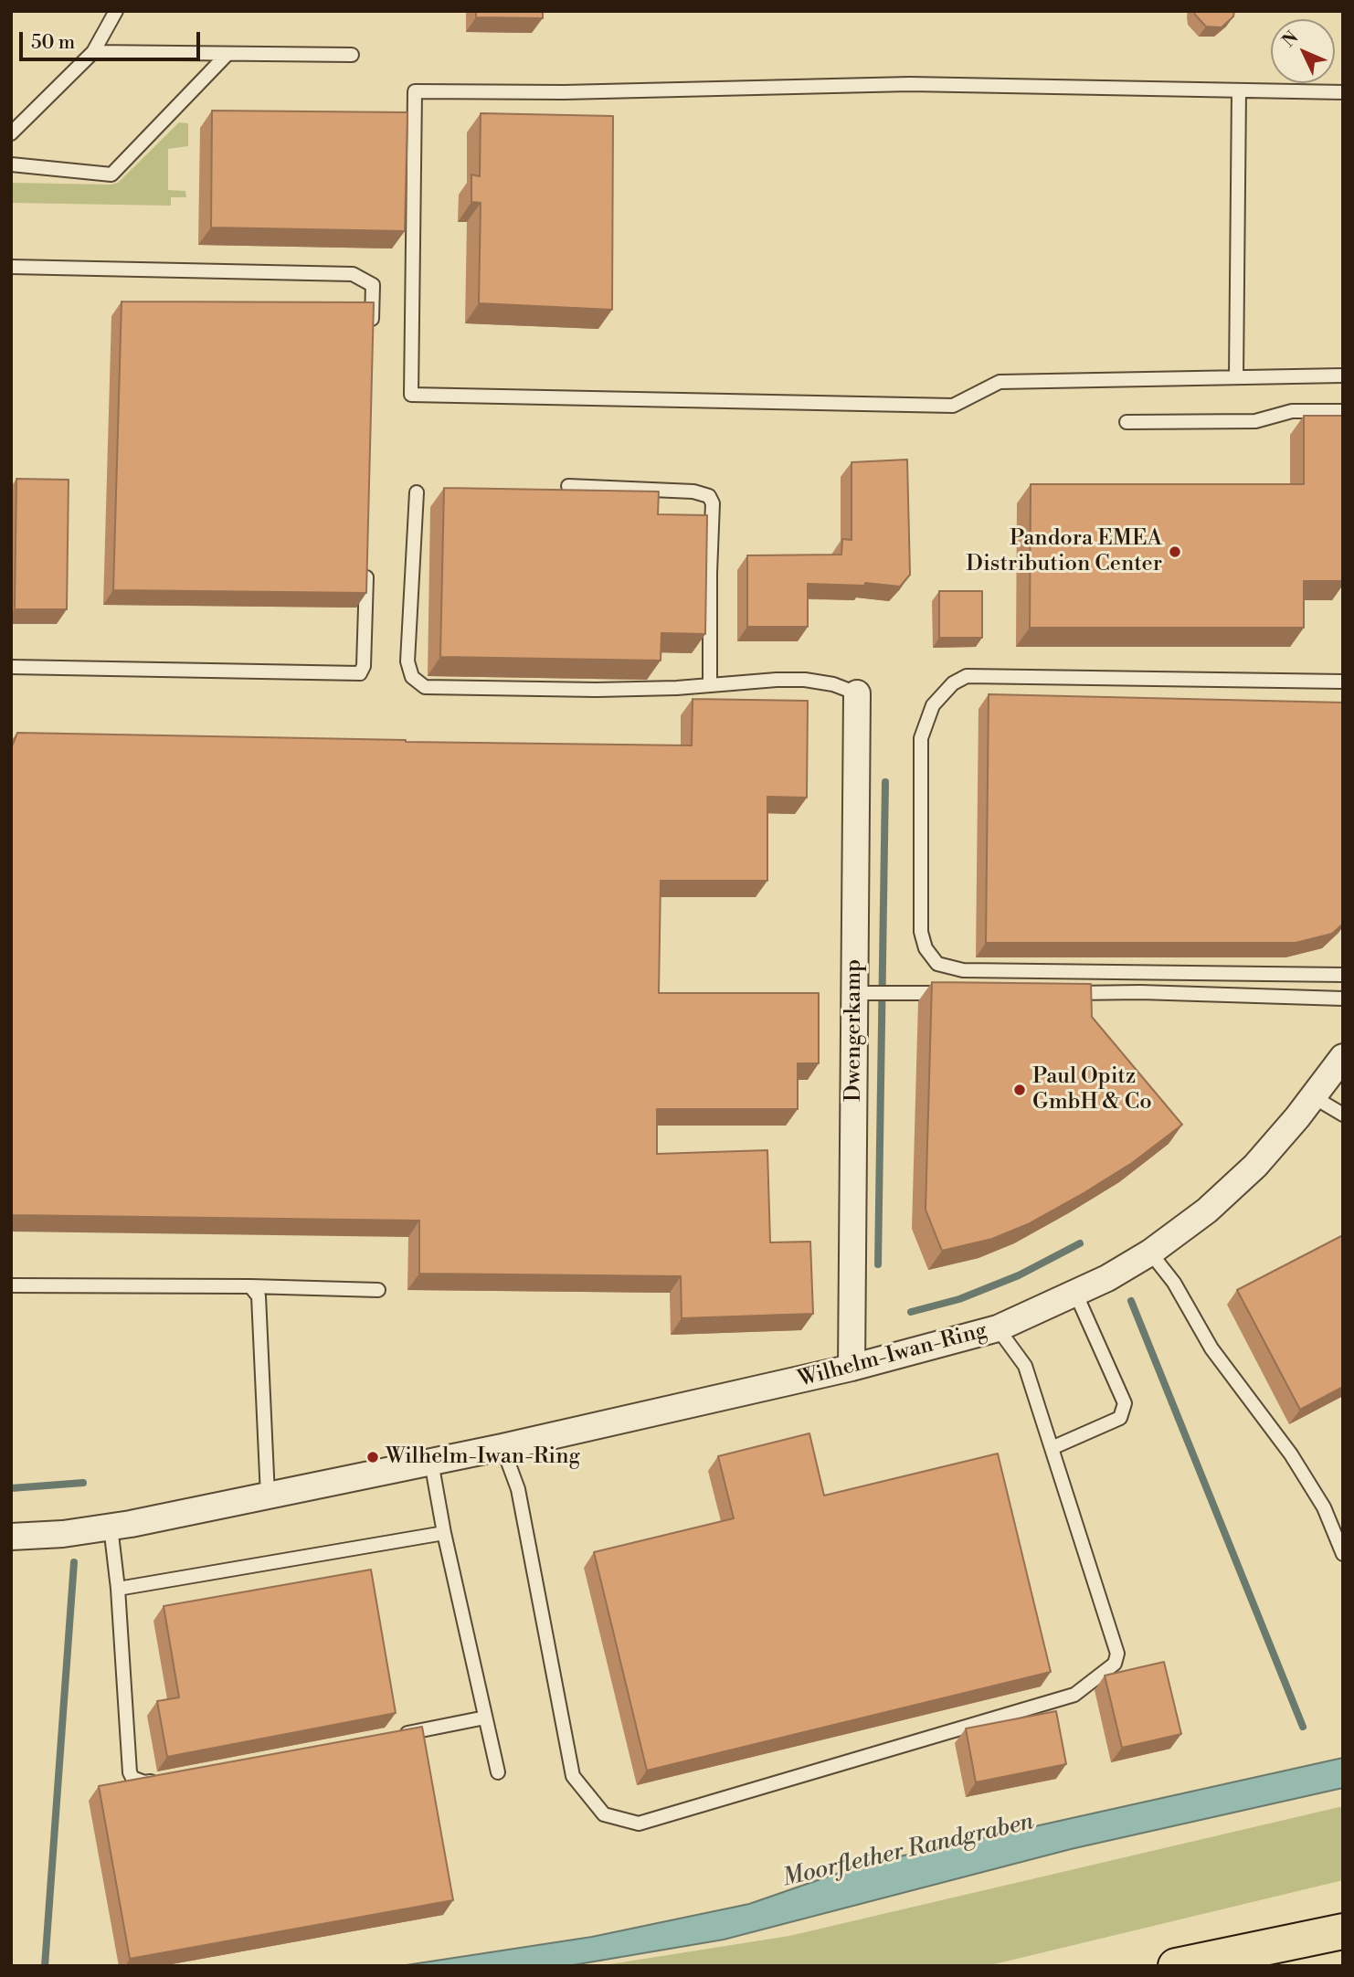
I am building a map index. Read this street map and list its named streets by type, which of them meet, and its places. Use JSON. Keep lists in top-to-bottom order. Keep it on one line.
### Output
{"streets":{"street":["Dwengerkamp","Wilhelm-Iwan-Ring"]},"crossings":[["Dwengerkamp","Wilhelm-Iwan-Ring"]],"water":["Moorflether Randgraben"],"places":["Pandora EMEA Distribution Center","Paul Opitz GmbH & Co","Wilhelm-Iwan-Ring"],"scale_bar":"50 m","north":"top left"}
